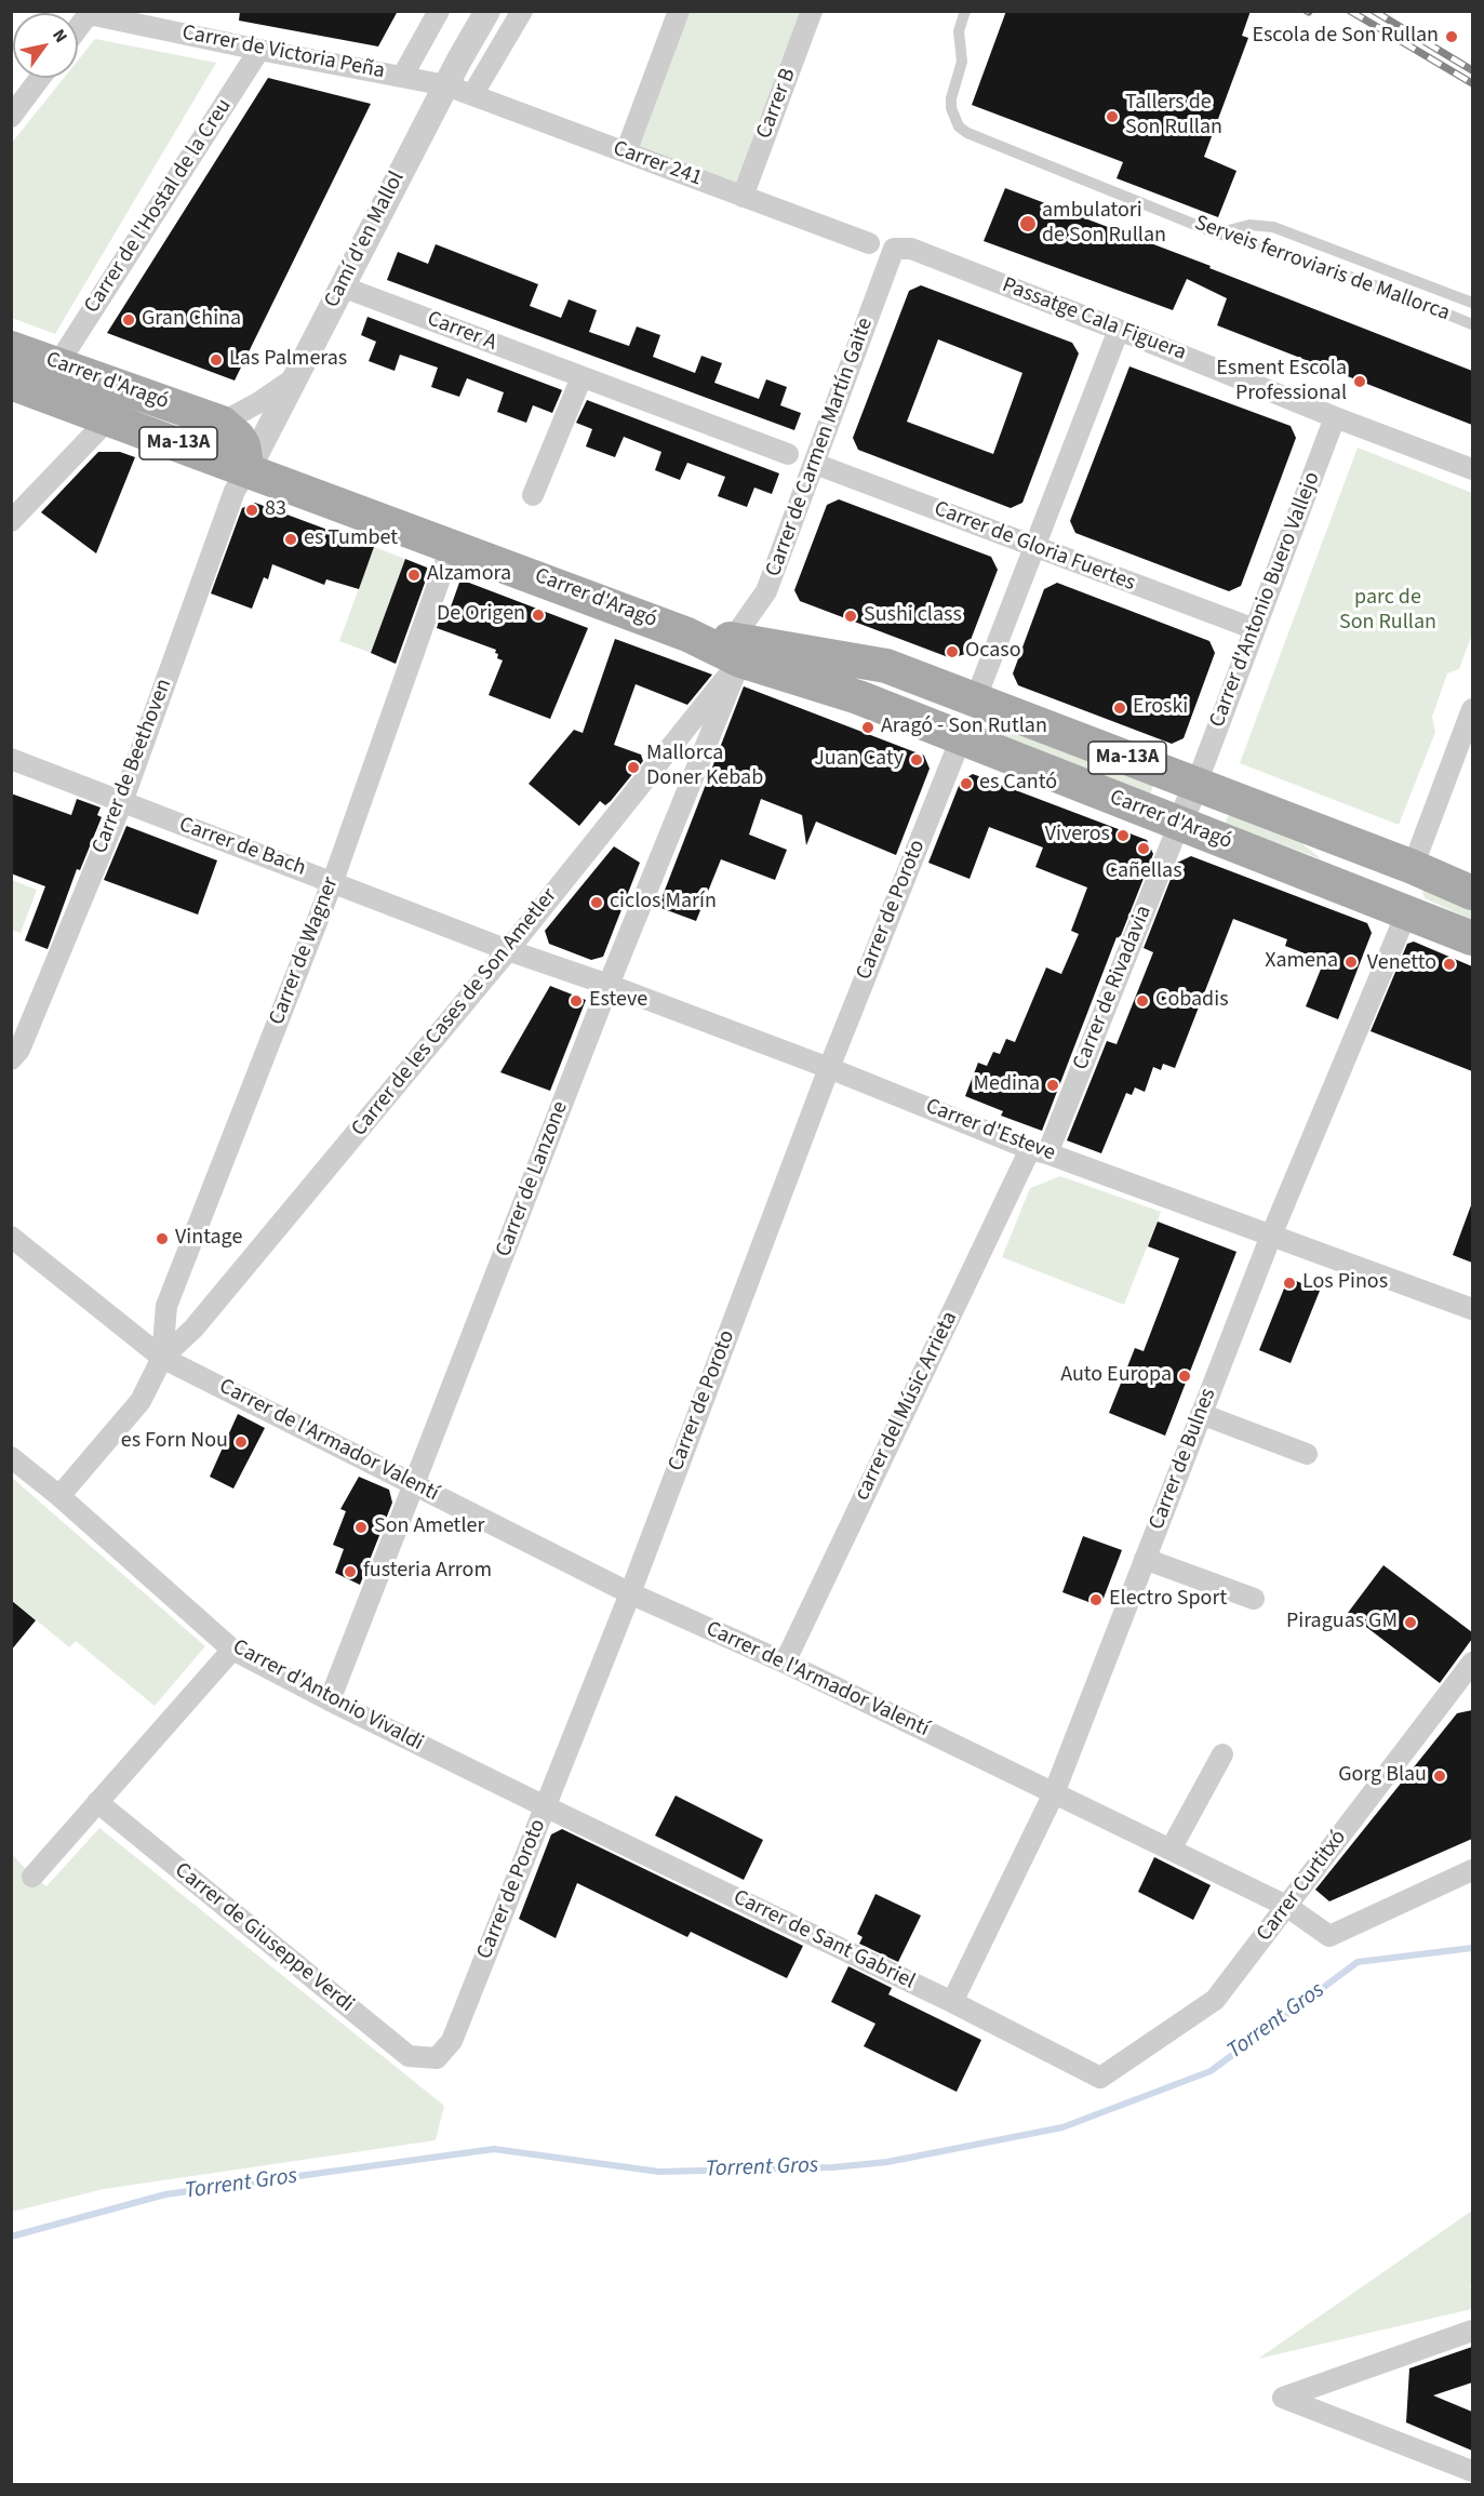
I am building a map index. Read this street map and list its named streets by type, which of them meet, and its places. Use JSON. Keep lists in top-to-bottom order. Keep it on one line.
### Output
{"streets":{"main road":["Carrer d'Aragó","Ma-13A"],"street":["Carrer de Victoria Peña","Carrer B","Carrer 241","Carrer de l'Hostal de la Creu","Camí d'en Mallol","Passatge Cala Figuera","Carrer A","Carrer de Carmen Martín Gaite","Carrer de Gloria Fuertes","Carrer d'Antonio Buero Vallejo","Carrer de Beethoven","Carrer de Bach","Carrer de Poroto","Carrer de Wagner","Carrer de Rivadavia","Carrer de les Cases de Son Ametler","Carrer d'Esteve","Carrer de Lanzone","carrer del Músic Arrieta","Carrer de l'Armador Valentí","Carrer de Bulnes","Carrer d'Antonio Vivaldi","Carrer Curtitxó","Carrer de Giuseppe Verdi","Carrer de Sant Gabriel"],"lane":["Serveis ferroviaris de Mallorca"]},"crossings":[["Carrer de Victoria Peña","Carrer 241"],["Carrer de Victoria Peña","Carrer de l'Hostal de la Creu"],["Carrer de Victoria Peña","Camí d'en Mallol"],["Carrer B","Carrer 241"],["Carrer 241","Camí d'en Mallol"],["Carrer de l'Hostal de la Creu","Carrer d'Aragó"],["Camí d'en Mallol","Carrer A"],["Camí d'en Mallol","Carrer d'Aragó"],["Camí d'en Mallol","Carrer de Beethoven"],["Passatge Cala Figuera","Carrer de Carmen Martín Gaite"],["Passatge Cala Figuera","Carrer d'Antonio Buero Vallejo"],["Carrer d'Aragó","Carrer de Carmen Martín Gaite"],["Carrer d'Aragó","Carrer d'Antonio Buero Vallejo"],["Carrer d'Aragó","Carrer de Beethoven"],["Carrer d'Aragó","Carrer de Poroto"],["Carrer d'Aragó","Carrer de Wagner"],["Carrer d'Aragó","Carrer de Rivadavia"],["Carrer d'Aragó","Carrer de les Cases de Son Ametler"],["Carrer d'Aragó","Carrer de Lanzone"],["Carrer d'Aragó","Carrer de Bulnes"],["Carrer de Carmen Martín Gaite","Carrer de Gloria Fuertes"],["Carrer de Carmen Martín Gaite","Carrer de les Cases de Son Ametler"],["Carrer de Carmen Martín Gaite","Carrer de Lanzone"],["Carrer de Gloria Fuertes","Carrer d'Antonio Buero Vallejo"],["Carrer de Beethoven","Carrer de Bach"],["Carrer de Bach","Carrer de Wagner"],["Carrer de Bach","Carrer de les Cases de Son Ametler"],["Carrer de Bach","Carrer d'Esteve"],["Carrer de Poroto","Carrer d'Esteve"],["Carrer de Poroto","Carrer de l'Armador Valentí"],["Carrer de Poroto","Carrer d'Antonio Vivaldi"],["Carrer de Poroto","Carrer de Giuseppe Verdi"],["Carrer de Poroto","Carrer de Sant Gabriel"],["Carrer de Wagner","Carrer de les Cases de Son Ametler"],["Carrer de Wagner","Carrer de l'Armador Valentí"],["Carrer de Rivadavia","Carrer d'Esteve"],["Carrer de Rivadavia","carrer del Músic Arrieta"],["Carrer de les Cases de Son Ametler","Carrer d'Esteve"],["Carrer de les Cases de Son Ametler","Carrer de Lanzone"],["Carrer de les Cases de Son Ametler","Carrer de l'Armador Valentí"],["Carrer d'Esteve","Carrer de Lanzone"],["Carrer d'Esteve","carrer del Músic Arrieta"],["Carrer d'Esteve","Carrer de Bulnes"],["Carrer de Lanzone","Carrer de l'Armador Valentí"],["Carrer de Lanzone","Carrer d'Antonio Vivaldi"],["carrer del Músic Arrieta","Carrer de l'Armador Valentí"],["Carrer de l'Armador Valentí","Carrer de Bulnes"],["Carrer de l'Armador Valentí","Carrer Curtitxó"],["Carrer de Bulnes","Carrer de Sant Gabriel"],["Carrer d'Antonio Vivaldi","Carrer de Sant Gabriel"],["Carrer Curtitxó","Carrer de Sant Gabriel"]],"water":["Torrent Gros"],"parks":["parc de Son Rullan"],"places":["Escola de Son Rullan","Tallers de Son Rullan","ambulatori de Son Rullan","Gran China","Las Palmeras","Esment Escola Professional","83","es Tumbet","Alzamora","De Origen","Sushi class","Ocaso","Eroski","Aragó - Son Rutlan","Juan Caty","Mallorca Doner Kebab","es Cantó","Viveros","Cañellas","ciclos Marín","Xamena","Venetto","Esteve","Cobadis","Medina","Vintage","Los Pinos","Auto Europa","es Forn Nou","Son Ametler","fusteria Arrom","Electro Sport","Piraguas GM","Gorg Blau"],"north":"top right"}
